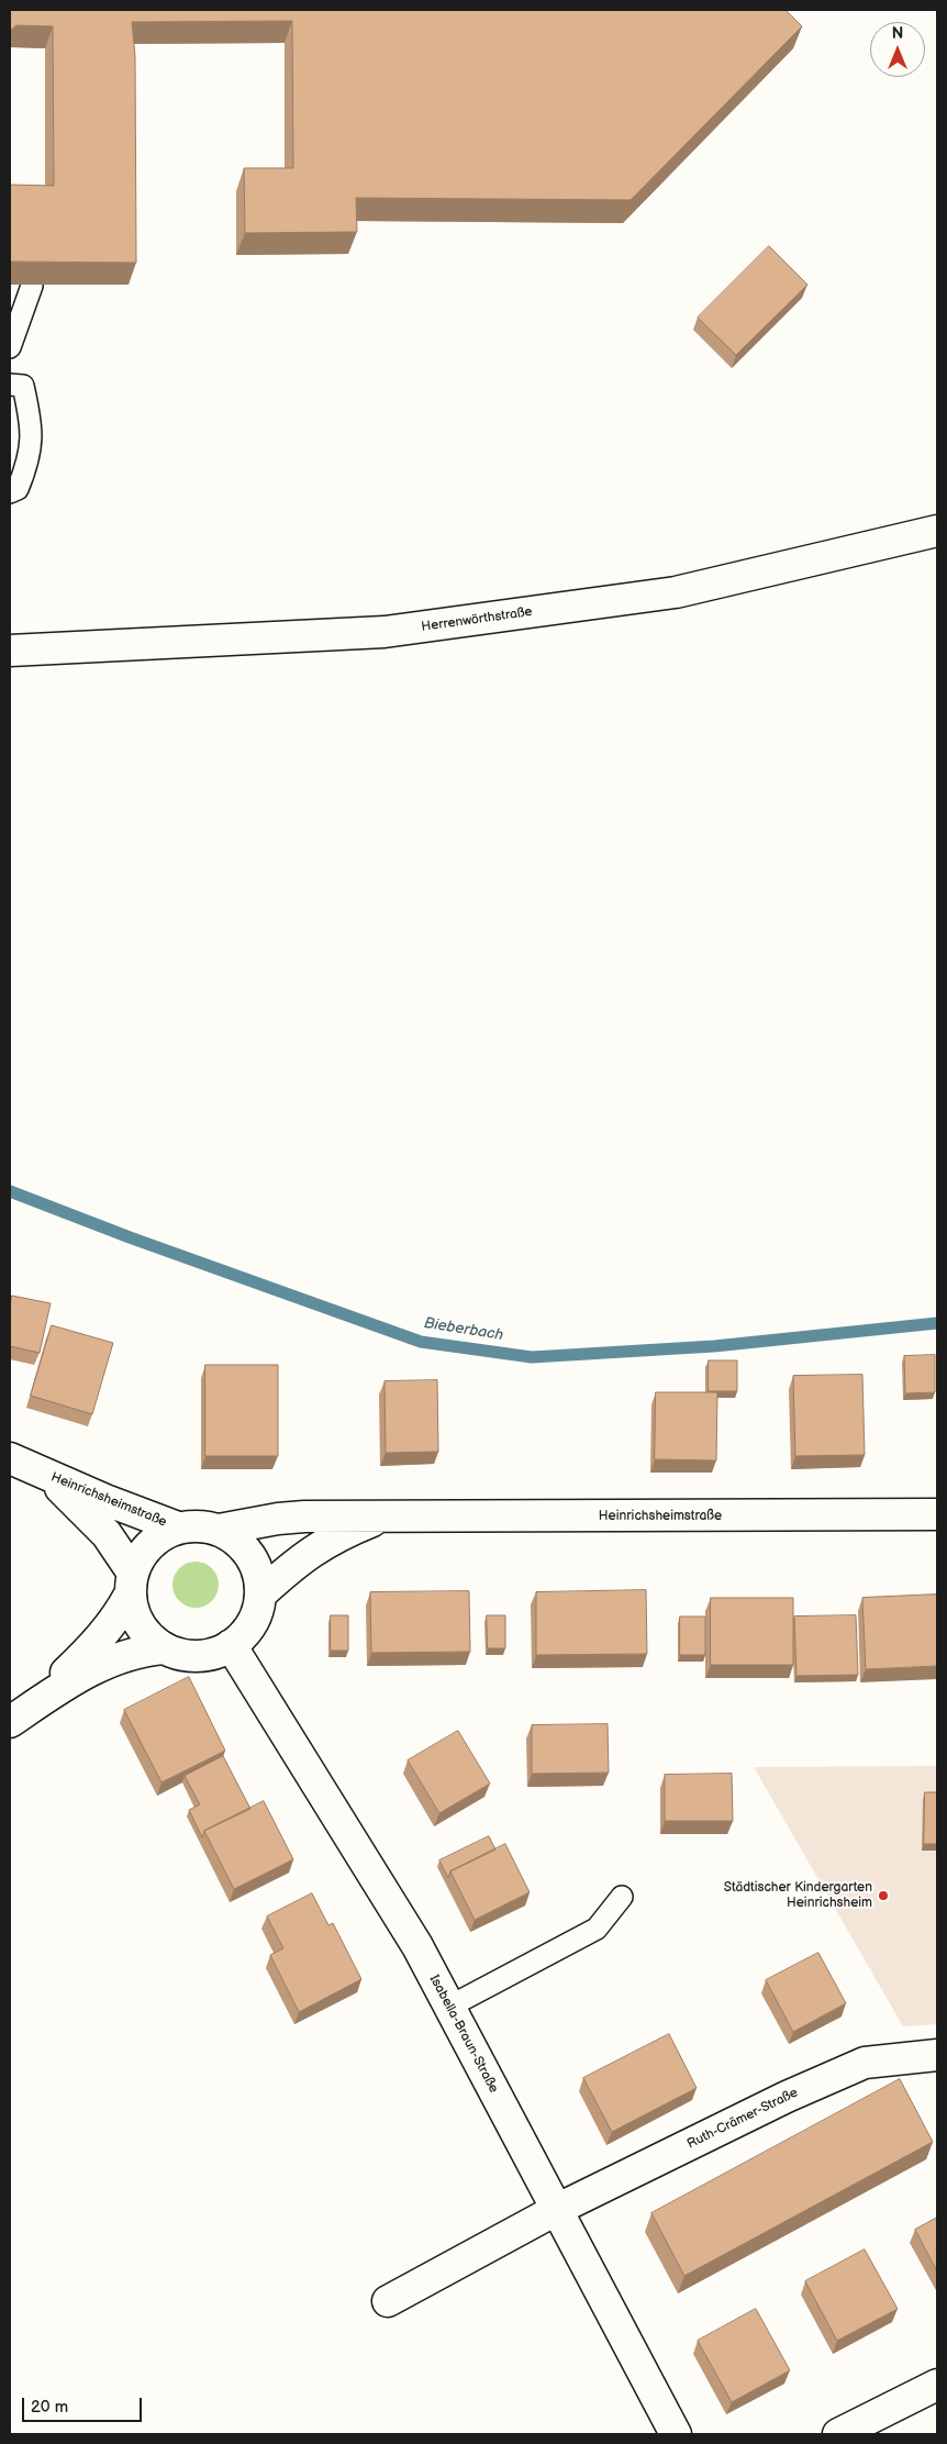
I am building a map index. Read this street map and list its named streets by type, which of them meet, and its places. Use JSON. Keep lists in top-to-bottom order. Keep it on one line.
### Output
{"streets":{"street":["Herrenwörthstraße","Heinrichsheimstraße","Isabella-Braun-Straße","Ruth-Crämer-Straße"]},"crossings":[["Heinrichsheimstraße","Isabella-Braun-Straße"],["Isabella-Braun-Straße","Ruth-Crämer-Straße"]],"water":["Bieberbach"],"places":["Städtischer Kindergarten Heinrichsheim"],"scale_bar":"20 m","north":"top"}
